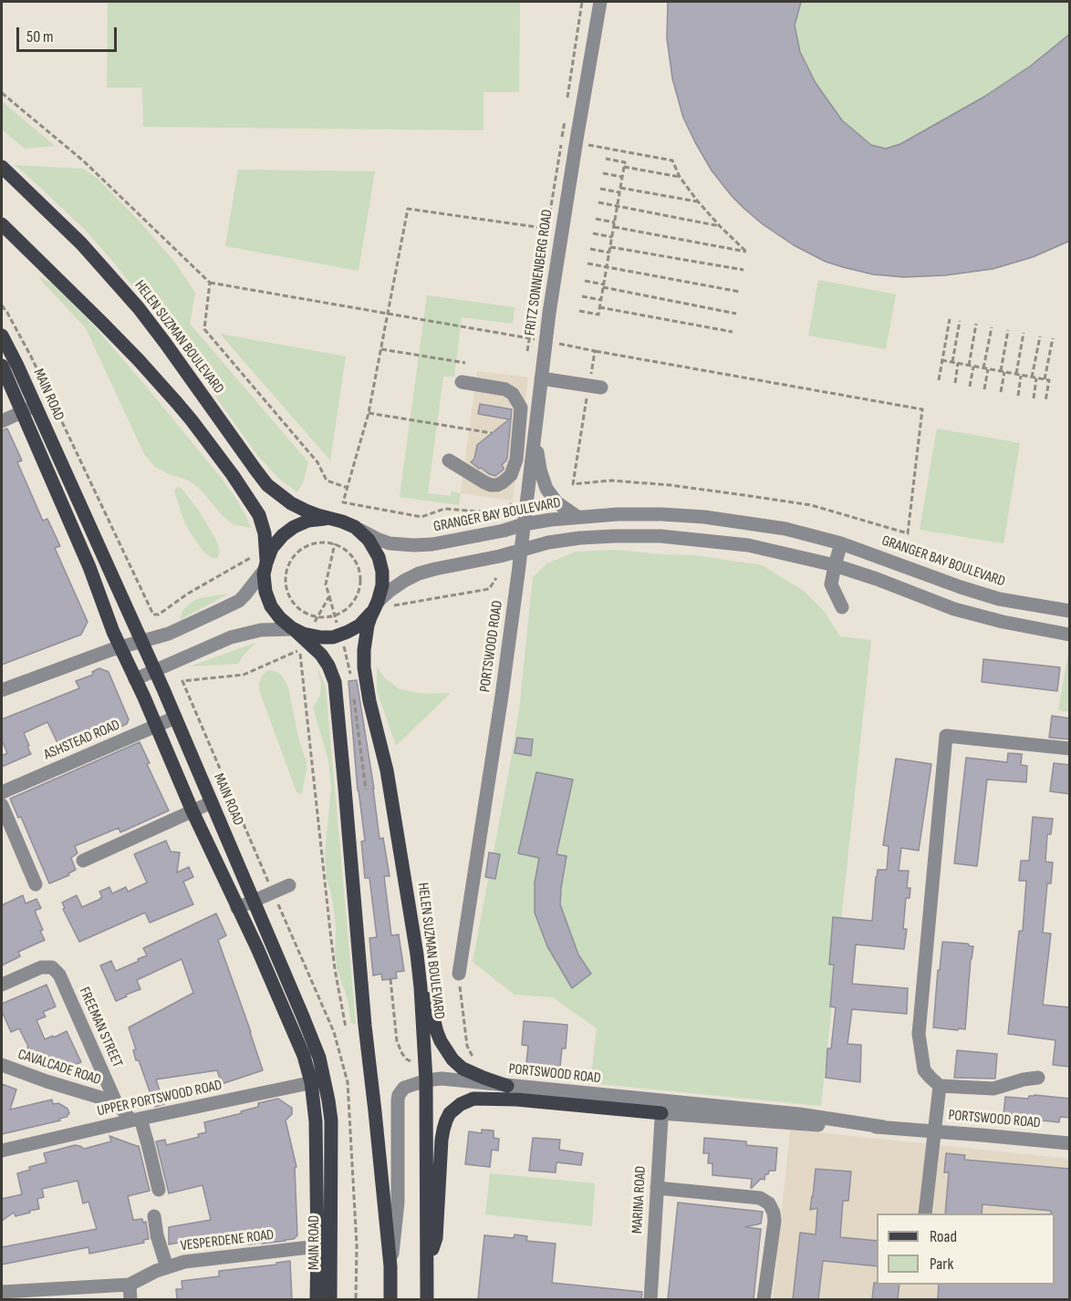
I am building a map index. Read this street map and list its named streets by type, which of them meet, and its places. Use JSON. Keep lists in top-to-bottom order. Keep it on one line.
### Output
{"streets":{"main road":["HELEN SUZMAN BOULEVARD","MAIN ROAD"],"street":["FRITZ SONNENBERG ROAD","GRANGER BAY BOULEVARD","PORTSWOOD ROAD","ASHSTEAD ROAD","FREEMAN STREET","CAVALCADE ROAD","UPPER PORTSWOOD ROAD","MARINA ROAD","VESPERDENE ROAD"]},"crossings":[["FRITZ SONNENBERG ROAD","GRANGER BAY BOULEVARD"],["FRITZ SONNENBERG ROAD","PORTSWOOD ROAD"],["HELEN SUZMAN BOULEVARD","GRANGER BAY BOULEVARD"],["HELEN SUZMAN BOULEVARD","PORTSWOOD ROAD"],["MAIN ROAD","ASHSTEAD ROAD"],["MAIN ROAD","UPPER PORTSWOOD ROAD"],["MAIN ROAD","VESPERDENE ROAD"],["PORTSWOOD ROAD","MARINA ROAD"],["FREEMAN STREET","CAVALCADE ROAD"],["CAVALCADE ROAD","UPPER PORTSWOOD ROAD"]],"legend":["Road","Park"],"scale_bar":"50 m"}
